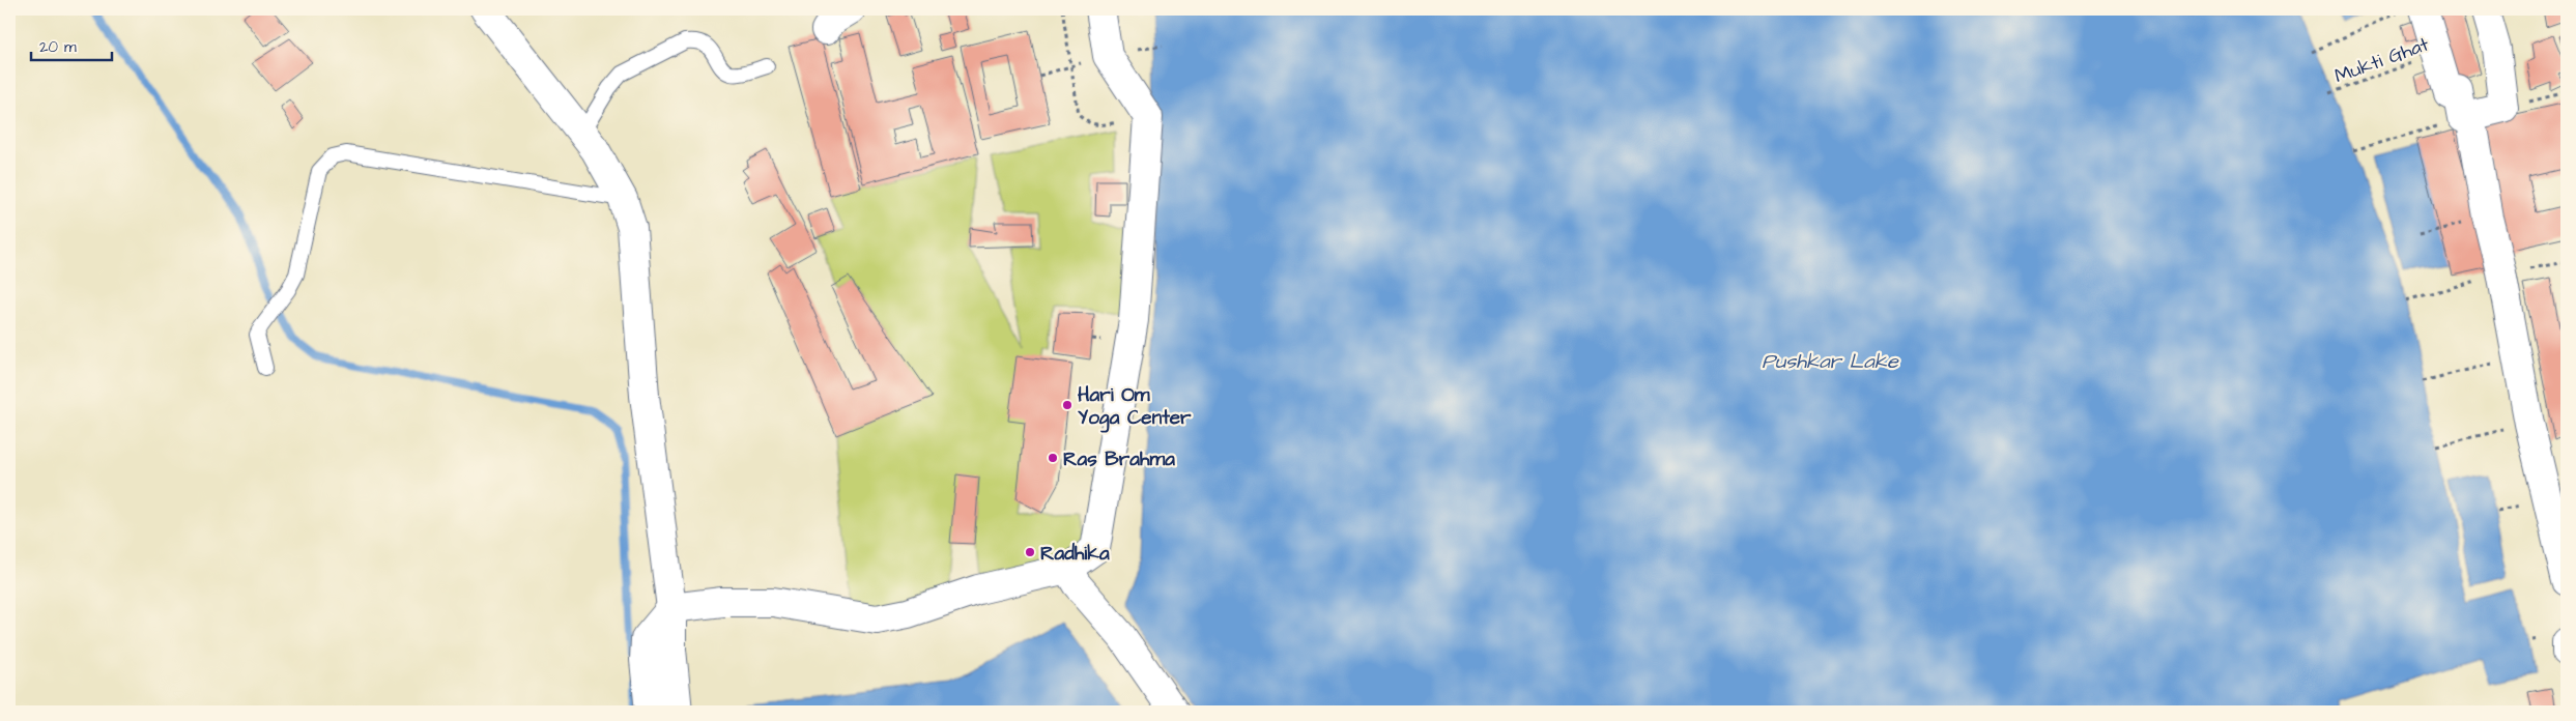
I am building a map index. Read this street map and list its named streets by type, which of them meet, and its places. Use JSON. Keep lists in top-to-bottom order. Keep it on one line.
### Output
{"streets":{"path":["Mukti Ghat"]},"water":["Pushkar Lake"],"places":["Hari Om Yoga Center","Ras Brahma","Radhika"],"scale_bar":"20 m"}
